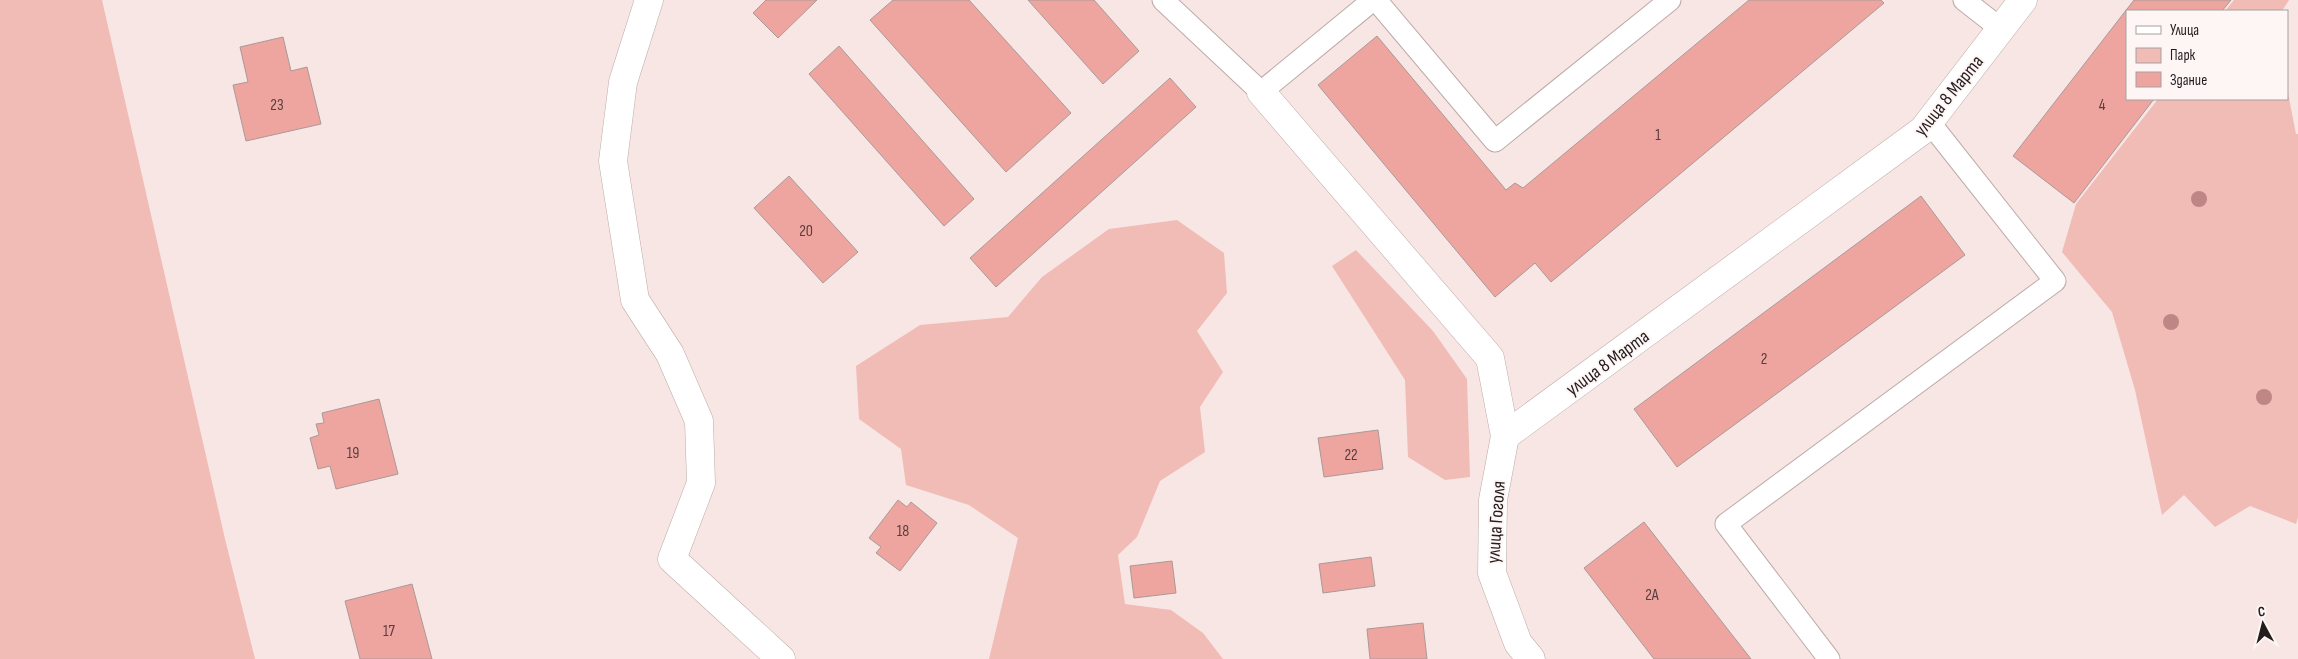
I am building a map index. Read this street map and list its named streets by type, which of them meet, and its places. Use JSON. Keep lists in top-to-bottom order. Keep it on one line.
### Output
{"streets":{"street":["улица 8 Марта","улица Гоголя"]},"crossings":[["улица 8 Марта","улица Гоголя"]],"house_numbers":["23","4","1","20","2","19","22","18","2А","17"],"legend":["Улица","Парк","Здание"],"north":"top"}
